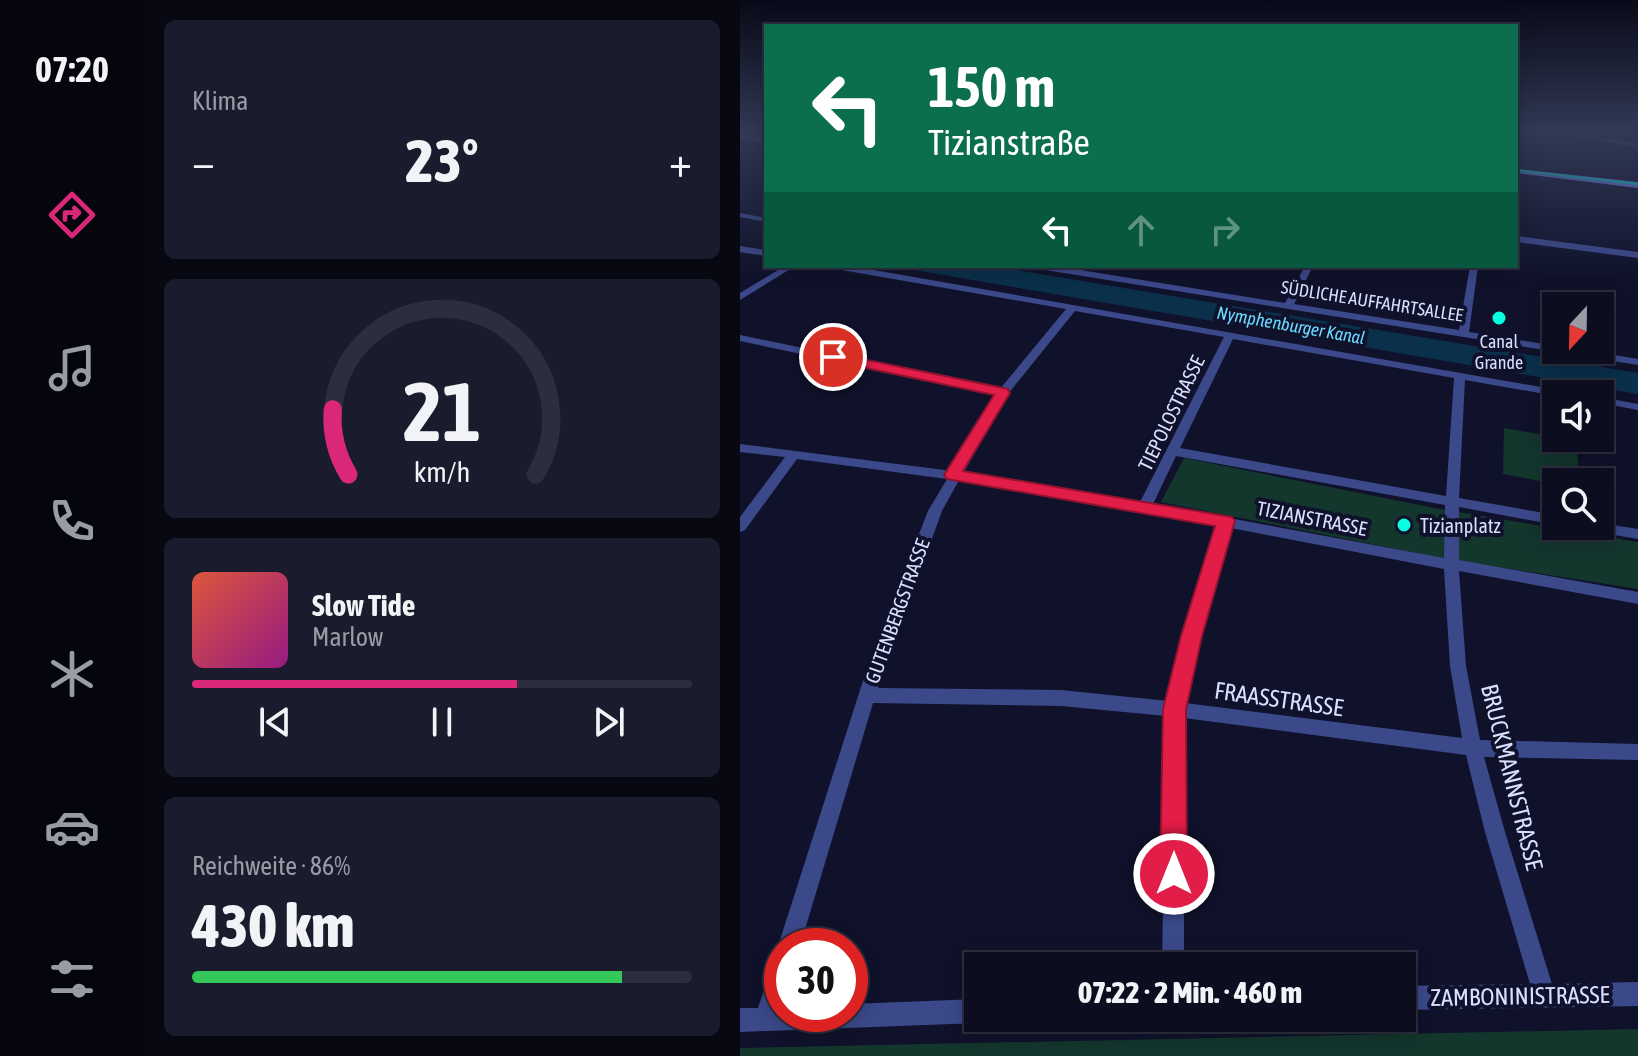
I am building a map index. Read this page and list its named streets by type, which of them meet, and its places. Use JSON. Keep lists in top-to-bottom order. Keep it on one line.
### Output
{"streets":{"street":["SÜDLICHE AUFFAHRTSALLEE","TIEPOLOSTRASSE","TIZIANSTRASSE","GUTENBERGSTRASSE","FRAASSTRASSE","BRUCKMANNSTRASSE","ZAMBONINISTRASSE"]},"crossings":[["TIEPOLOSTRASSE","TIZIANSTRASSE"],["TIZIANSTRASSE","GUTENBERGSTRASSE"],["TIZIANSTRASSE","BRUCKMANNSTRASSE"],["GUTENBERGSTRASSE","FRAASSTRASSE"],["FRAASSTRASSE","BRUCKMANNSTRASSE"],["BRUCKMANNSTRASSE","ZAMBONINISTRASSE"]],"water":["Nymphenburger Kanal"],"places":["Canal Grande","Tizianplatz"],"north":"bottom","page":{"tabs":"07:20","tile":["Klima",["Reichweite · 86%","430 km"]],"turn":["150 m","Tizianstraße"],"heat":["−","23°","+"],"song":["Slow Tide","Marlow"],"limit":"30","trip":"07:22 · 2 Min. · 460 m","gauge":["21","km/h"]}}
